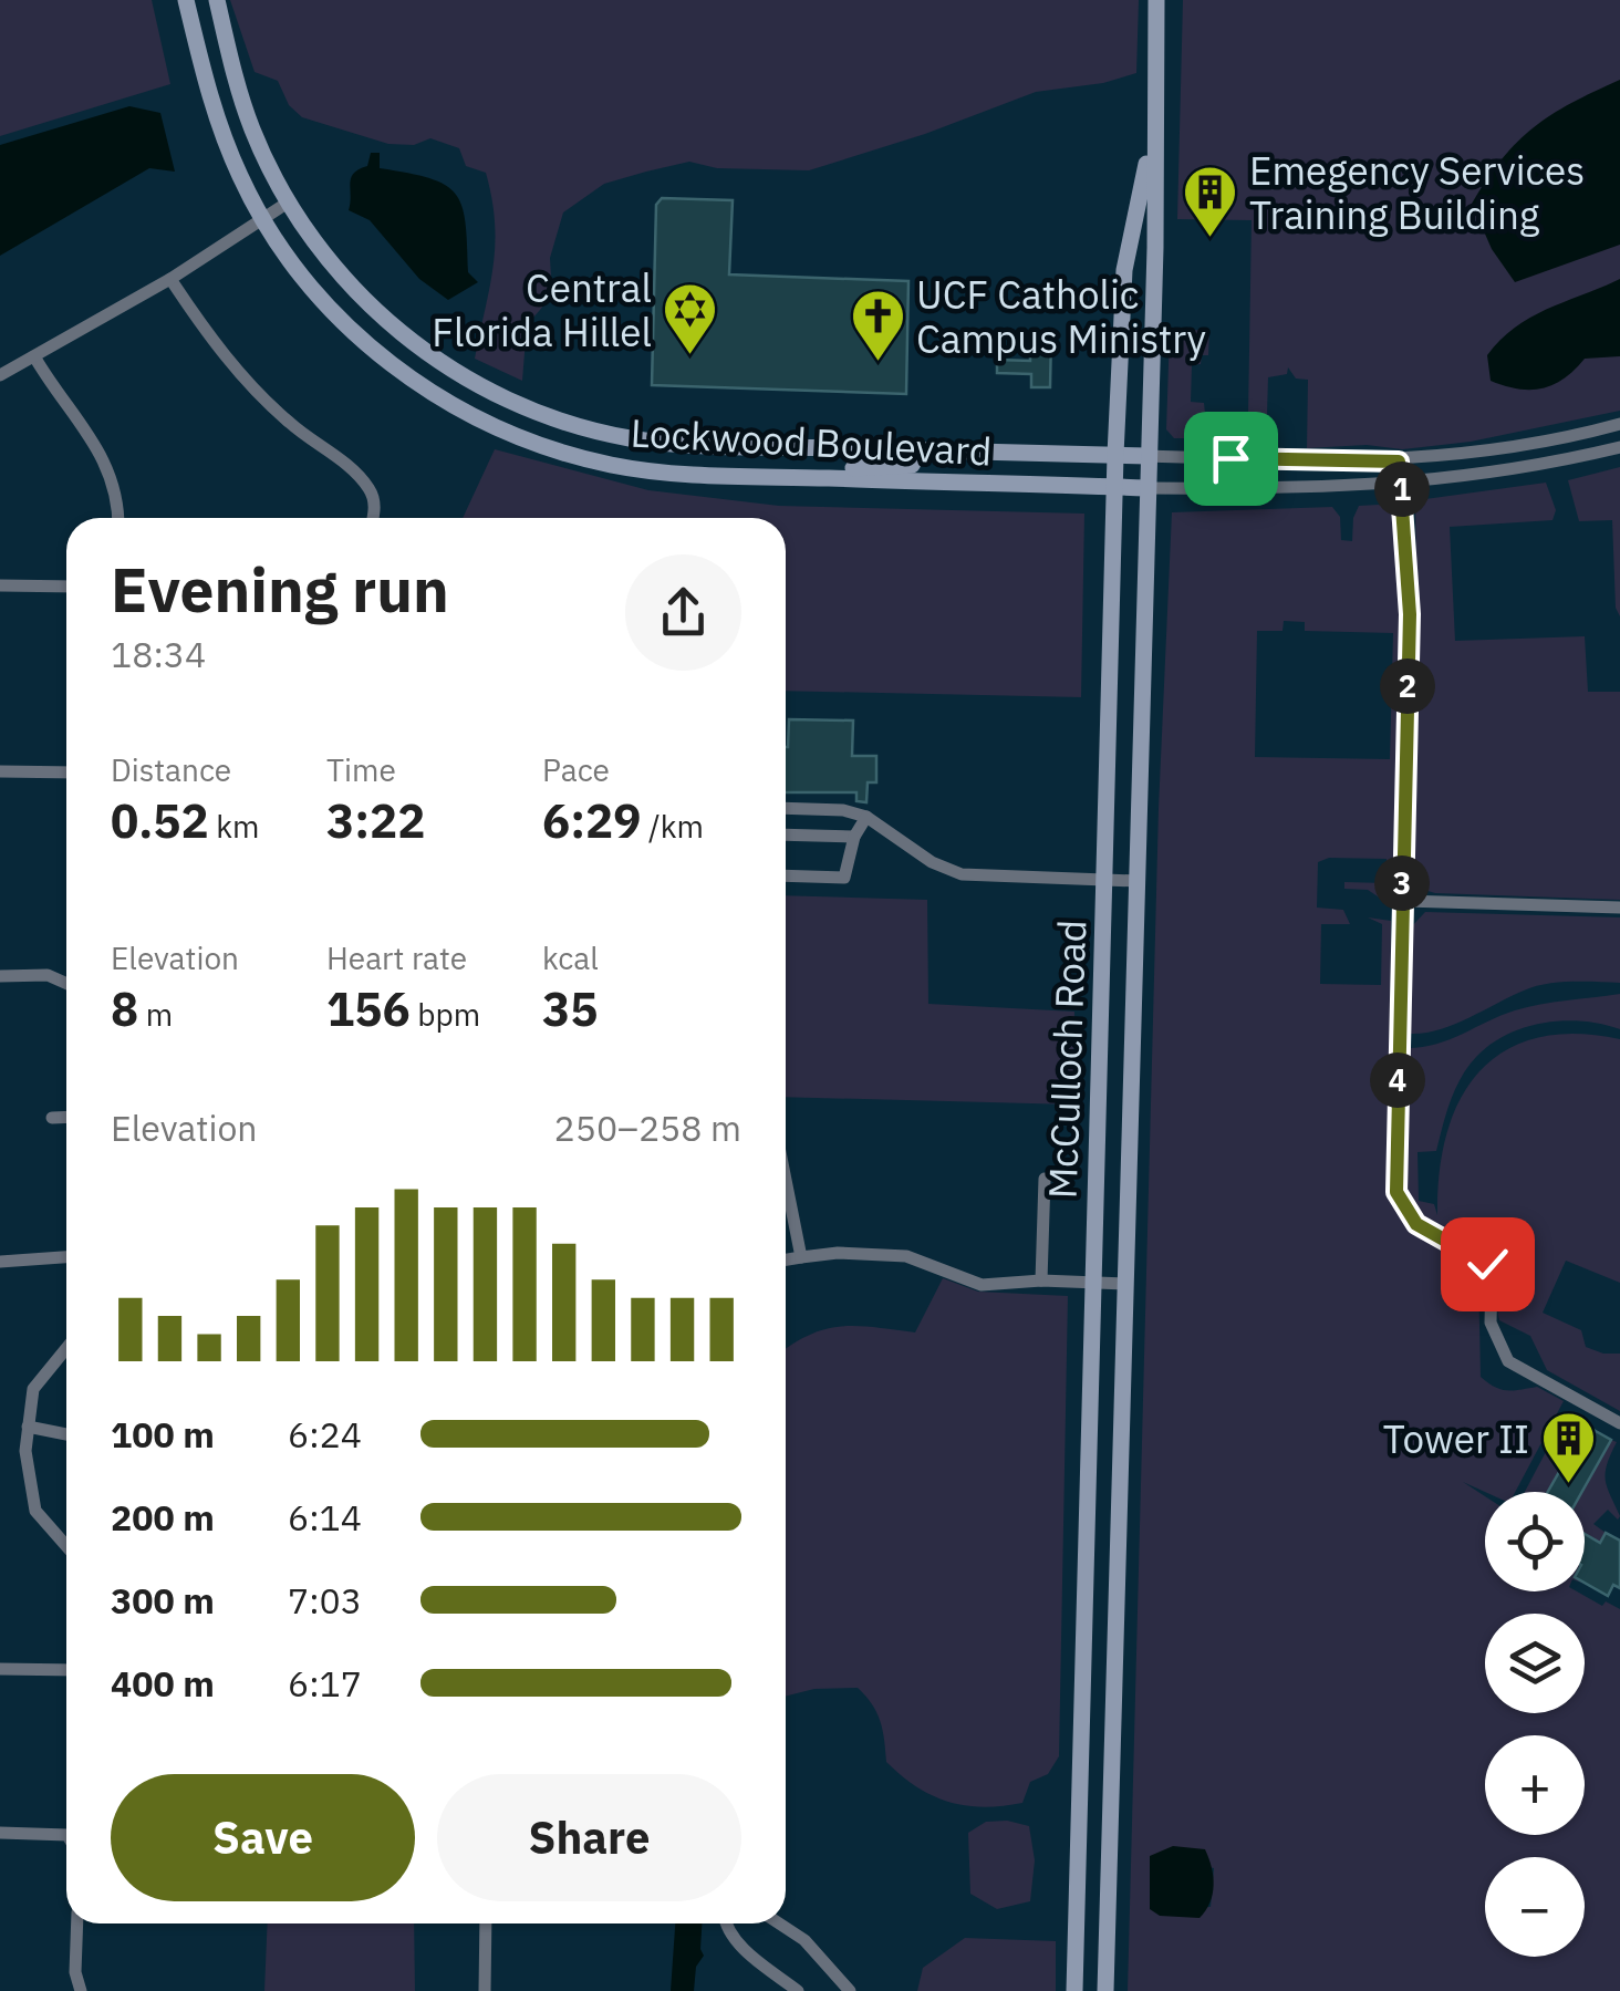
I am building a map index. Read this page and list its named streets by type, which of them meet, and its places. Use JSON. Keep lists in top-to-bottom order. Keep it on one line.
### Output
{"streets":{"main road":["Lockwood Boulevard","McCulloch Road"]},"crossings":[["Lockwood Boulevard","McCulloch Road"]],"places":{"building":["Emegency Services Training Building","Tower II"],"synagogue":["Central Florida Hillel"],"church":["UCF Catholic Campus Ministry"]},"page":{"pins":["1","2","3","4"],"heading":["Evening run","18:34"],"stats":[["Distance","0.52 km"],["Time","3:22"],["Pace","6:29 /km"],["Elevation","8 m"],["Heart rate","156 bpm"],["kcal","35"]],"chart":["Elevation","250–258 m"],"list":[{"name":"100 m","note":"6:24"},{"name":"200 m","note":"6:14"},{"name":"300 m","note":"7:03"},{"name":"400 m","note":"6:17"}],"map_buttons":["+","−"],"buttons":["Save","Share"]}}
